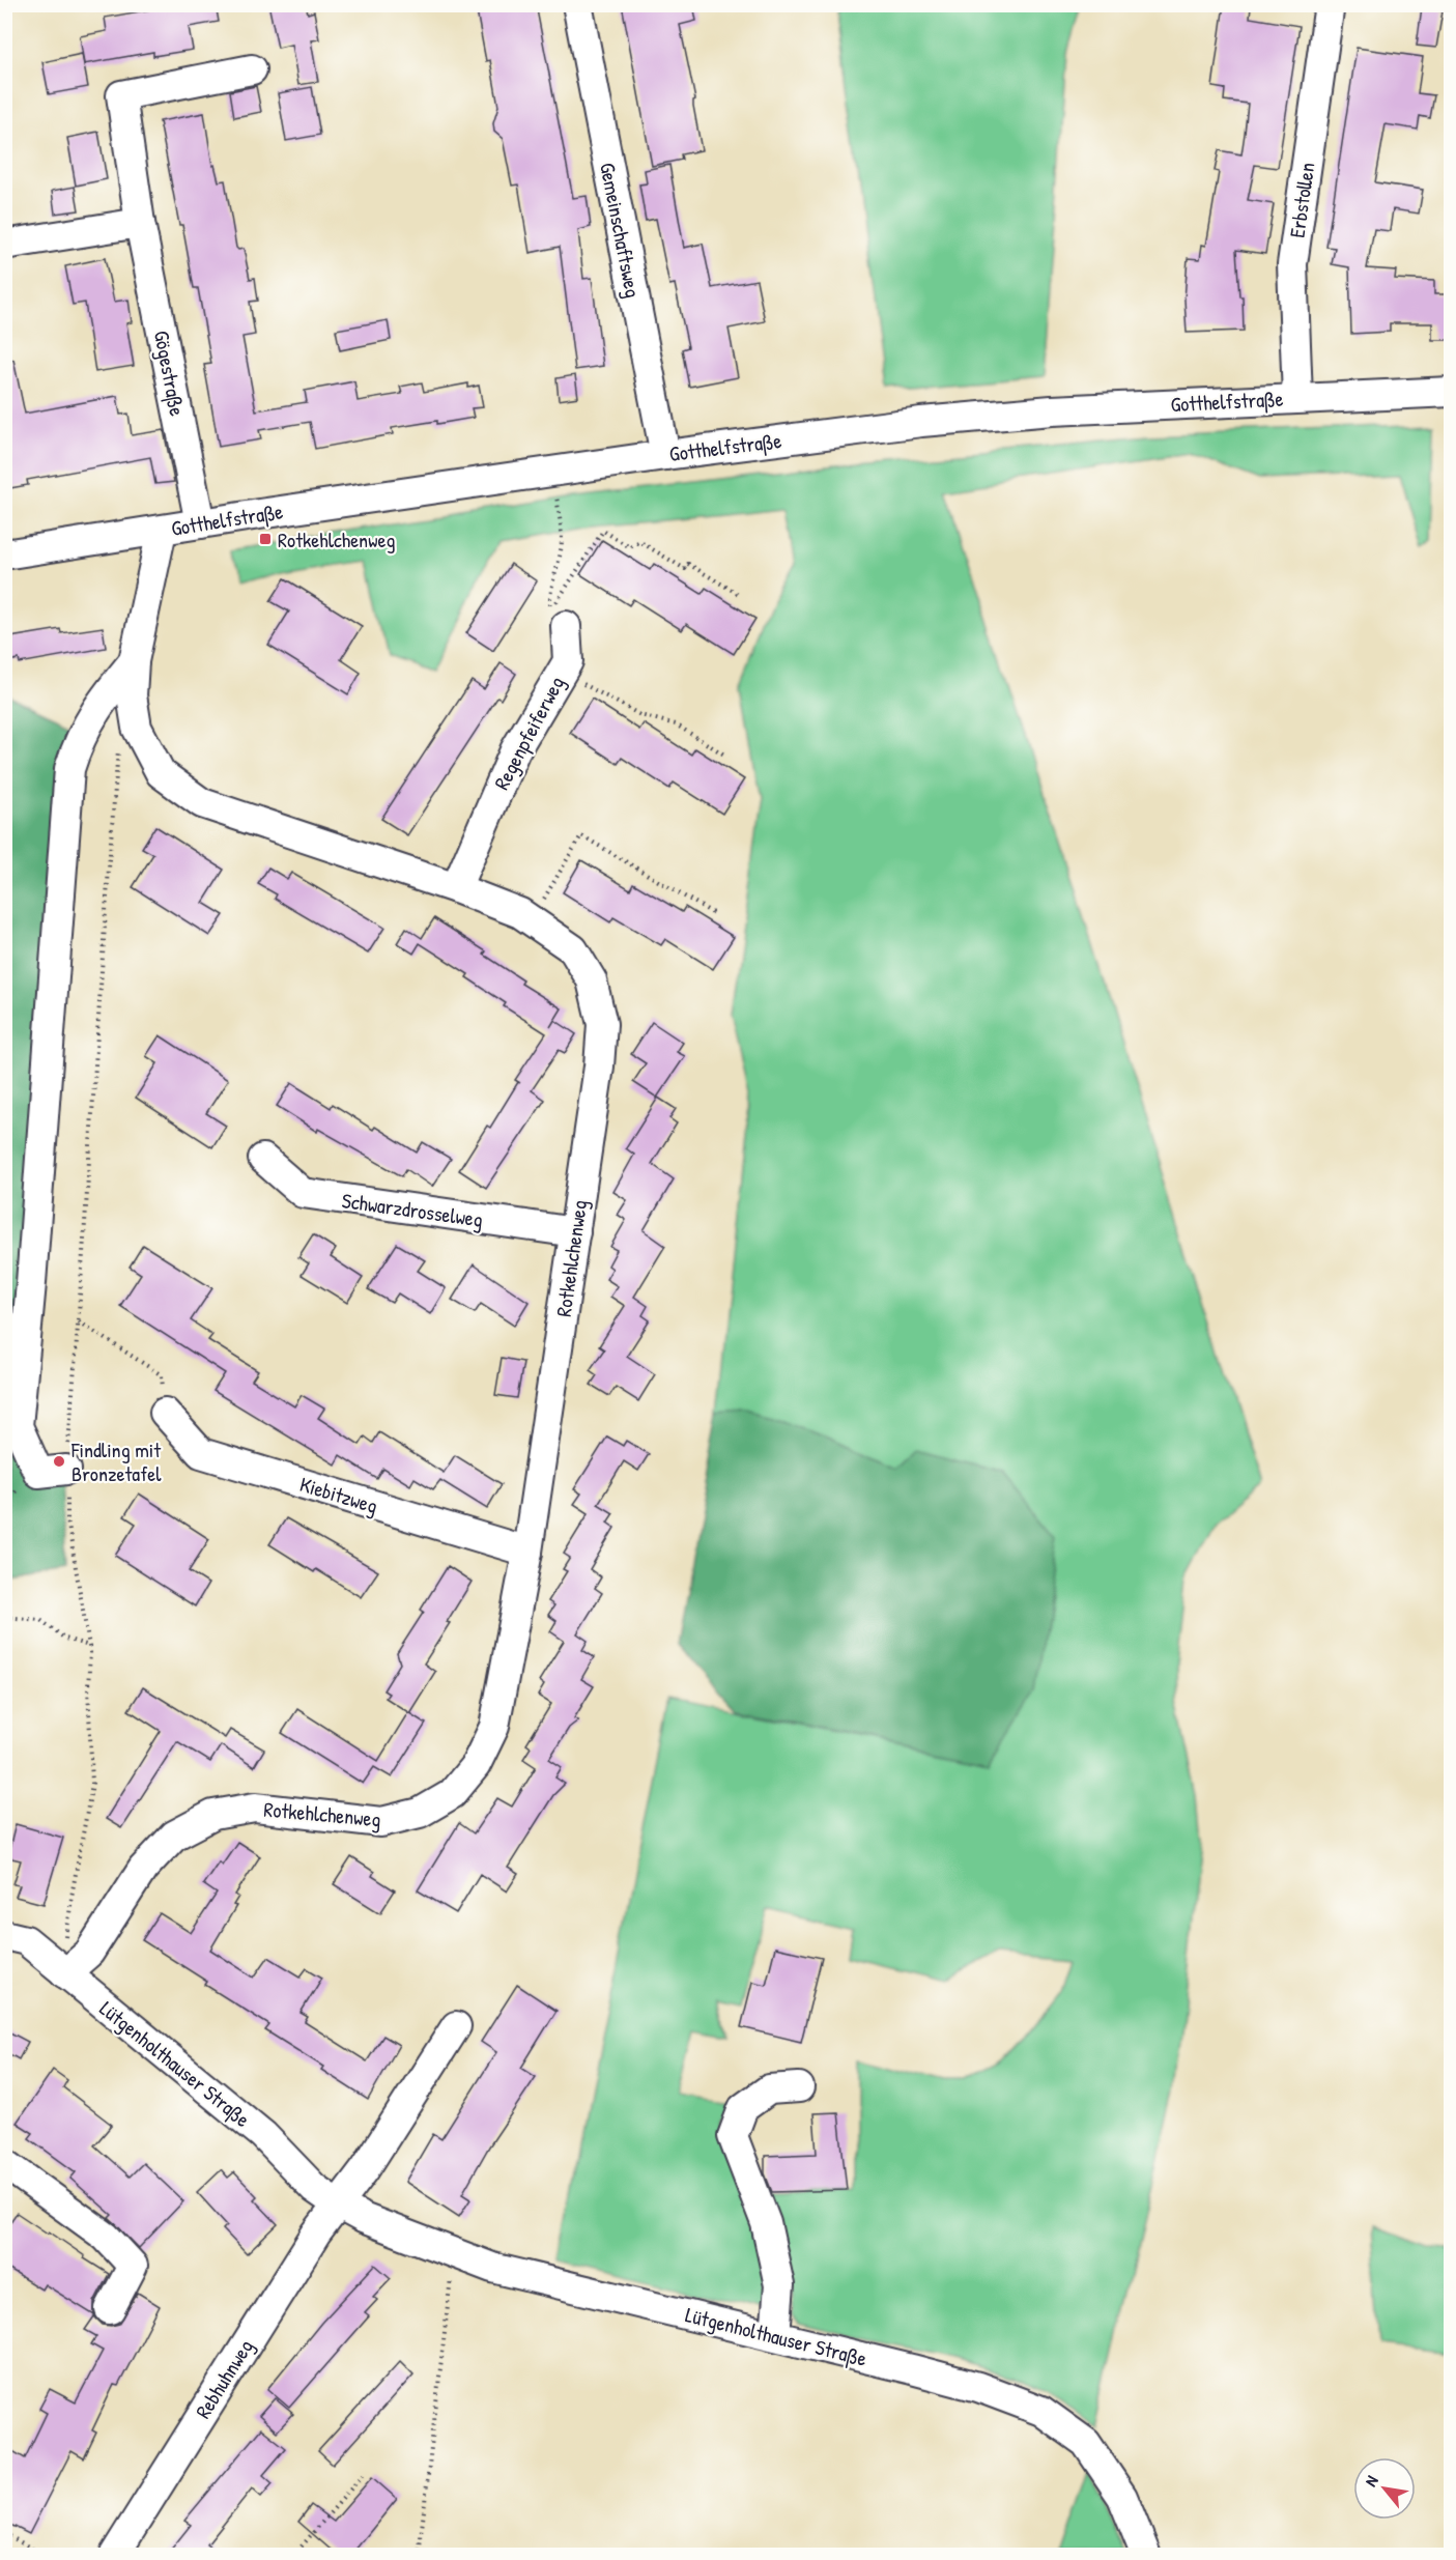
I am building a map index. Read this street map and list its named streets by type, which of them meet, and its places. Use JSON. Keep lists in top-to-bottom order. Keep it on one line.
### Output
{"streets":{"street":["Erbstollen","Gemeinschaftsweg","Gögestraße","Gotthelfstraße","Regenpfeiferweg","Schwarzdrosselweg","Rotkehlchenweg","Kiebitzweg","Lütgenholthauser Straße","Rebhuhnweg"]},"crossings":[["Erbstollen","Gotthelfstraße"],["Gemeinschaftsweg","Gotthelfstraße"],["Gögestraße","Gotthelfstraße"],["Gotthelfstraße","Rotkehlchenweg"],["Regenpfeiferweg","Rotkehlchenweg"],["Schwarzdrosselweg","Rotkehlchenweg"],["Rotkehlchenweg","Kiebitzweg"],["Rotkehlchenweg","Lütgenholthauser Straße"],["Lütgenholthauser Straße","Rebhuhnweg"]],"places":{"transit":["Rotkehlchenweg"],"other":["Findling mit Bronzetafel"]},"north":"top left"}
